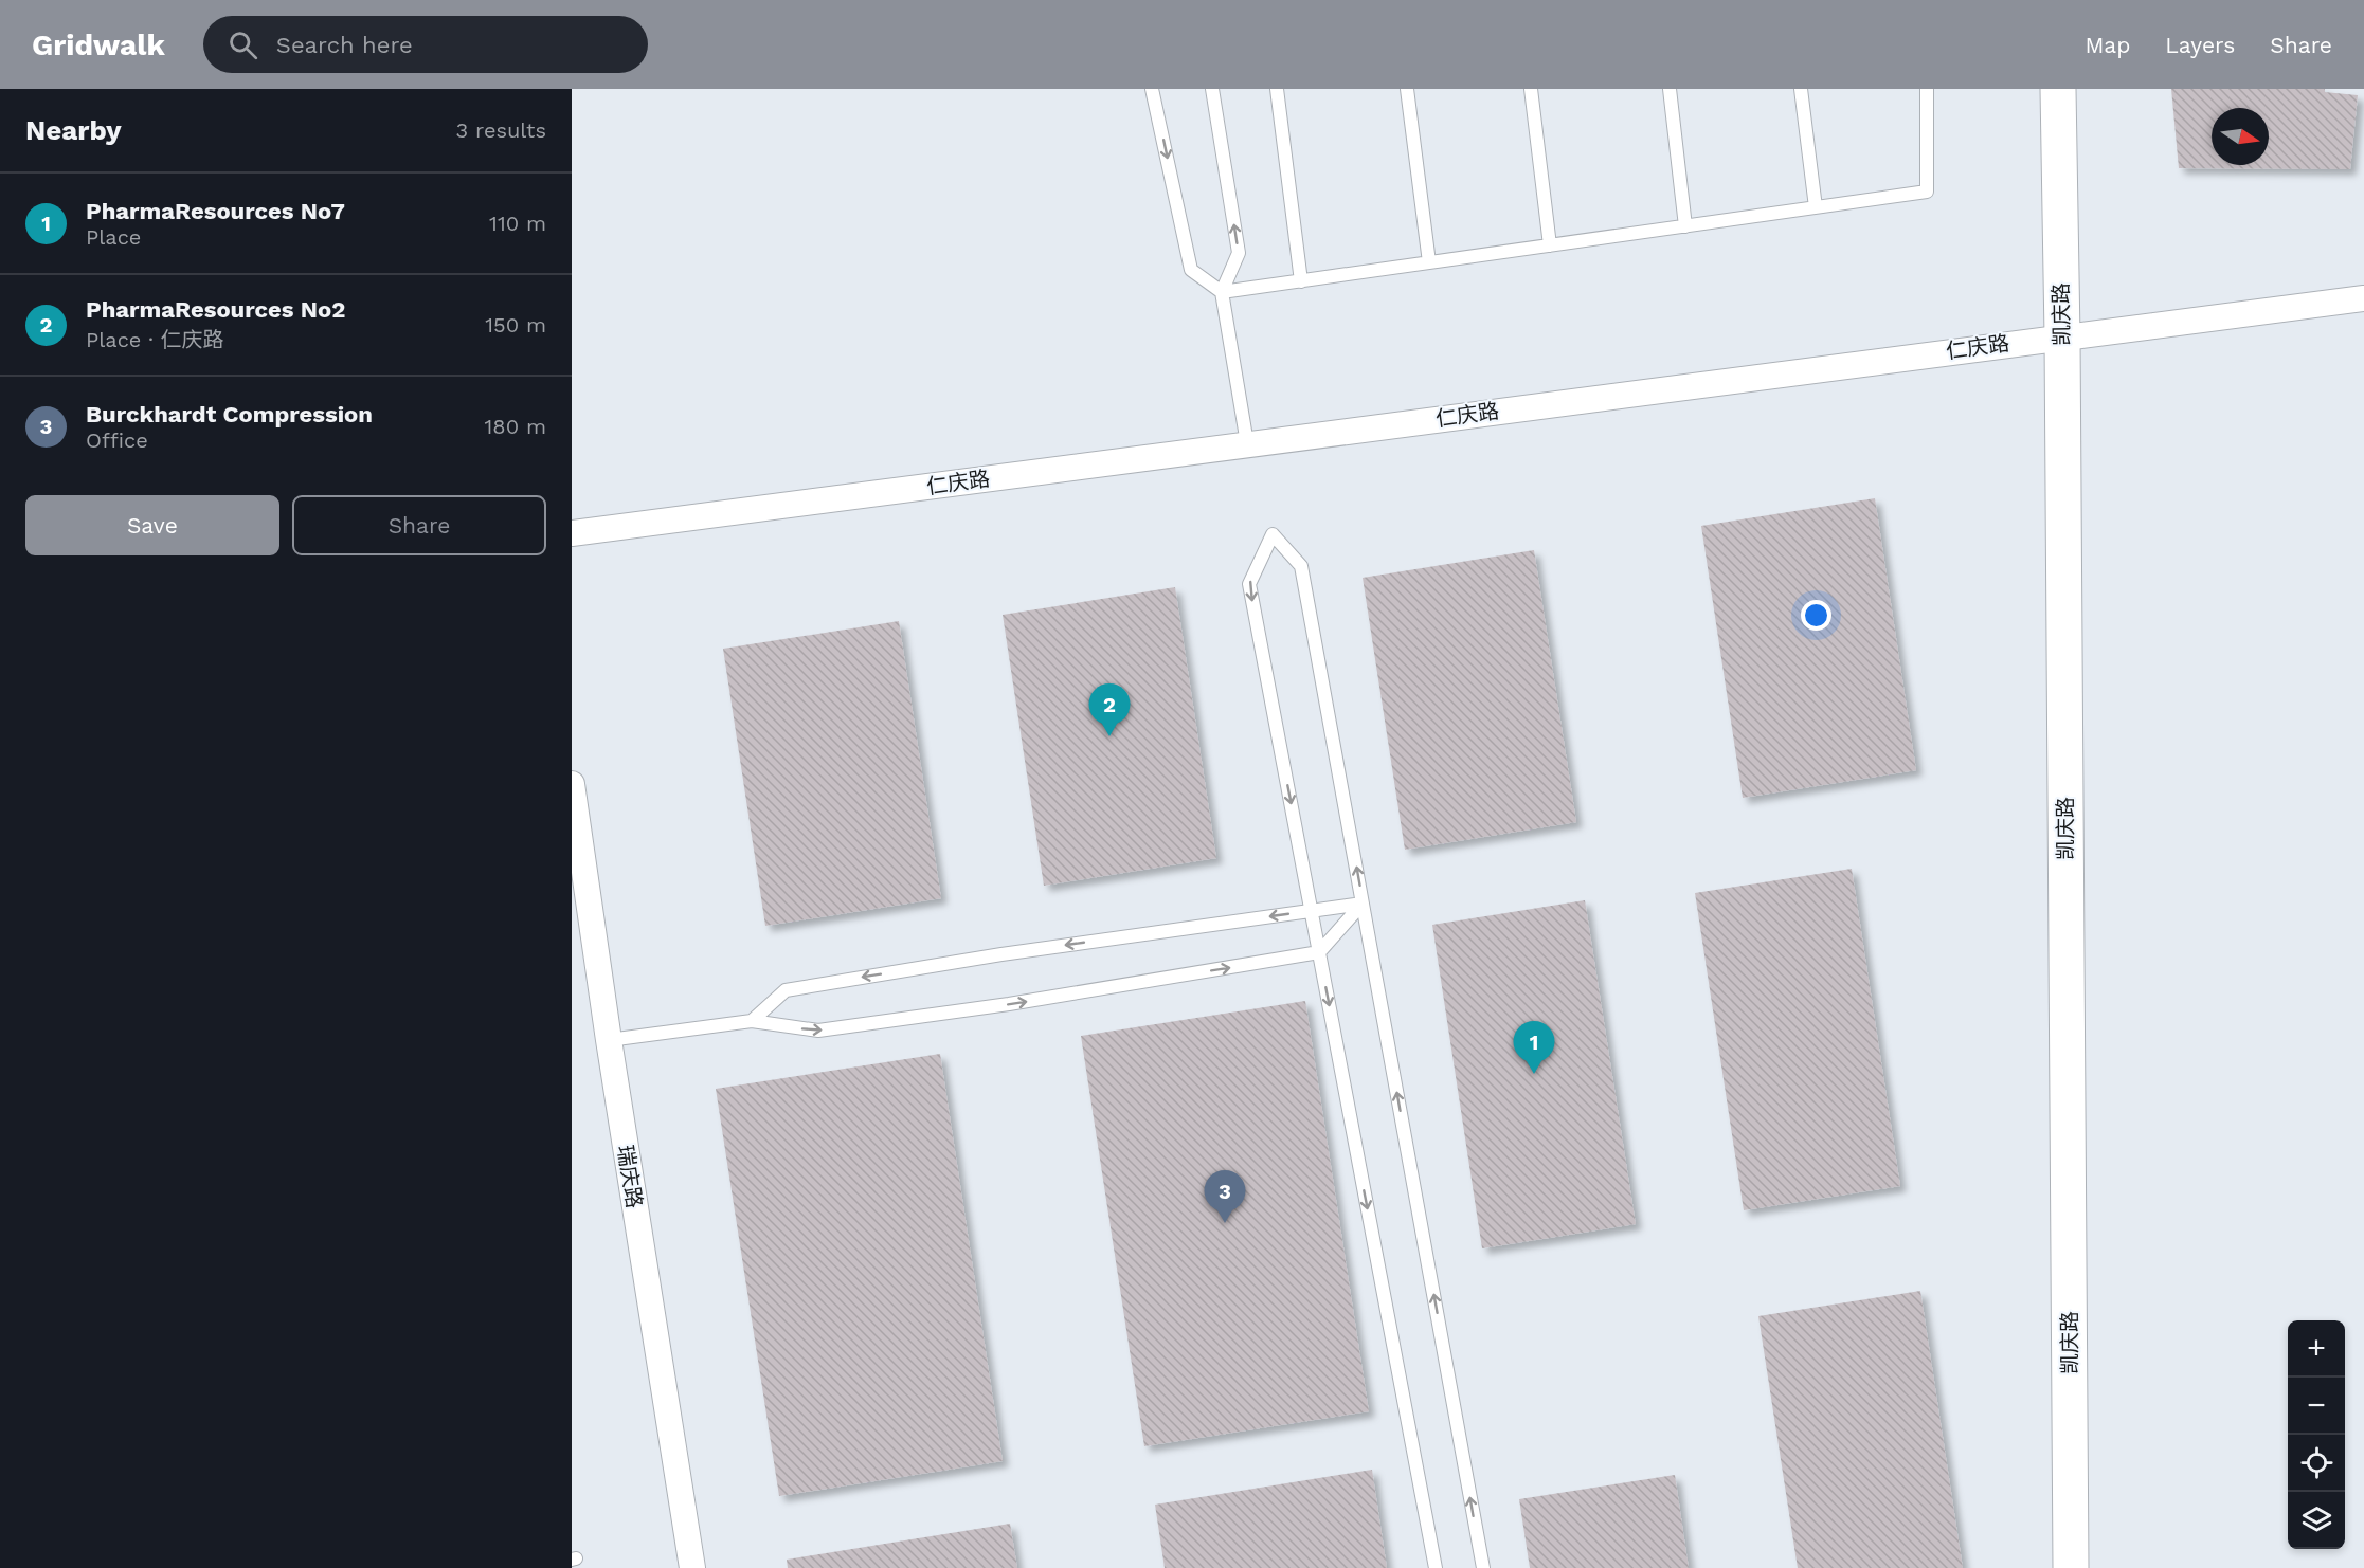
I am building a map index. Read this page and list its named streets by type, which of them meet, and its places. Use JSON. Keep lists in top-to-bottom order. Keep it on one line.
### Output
{"streets":{"street":["凯庆路","仁庆路","瑞庆路"]},"crossings":[["凯庆路","仁庆路"]],"north":"right","page":{"header":"Gridwalk","search":"Search here","nav":["Map","Layers","Share"],"heading":["Nearby","3 results"],"list":[{"mark":"1","name":"PharmaResources No7","note":"Place","value":"110 m"},{"mark":"2","name":"PharmaResources No2","note":"Place · 仁庆路","value":"150 m"},{"mark":"3","name":"Burckhardt Compression","note":"Office","value":"180 m"}],"buttons":["Save","Share"],"pins":["2","1","3"],"map_buttons":["+","−"]}}
